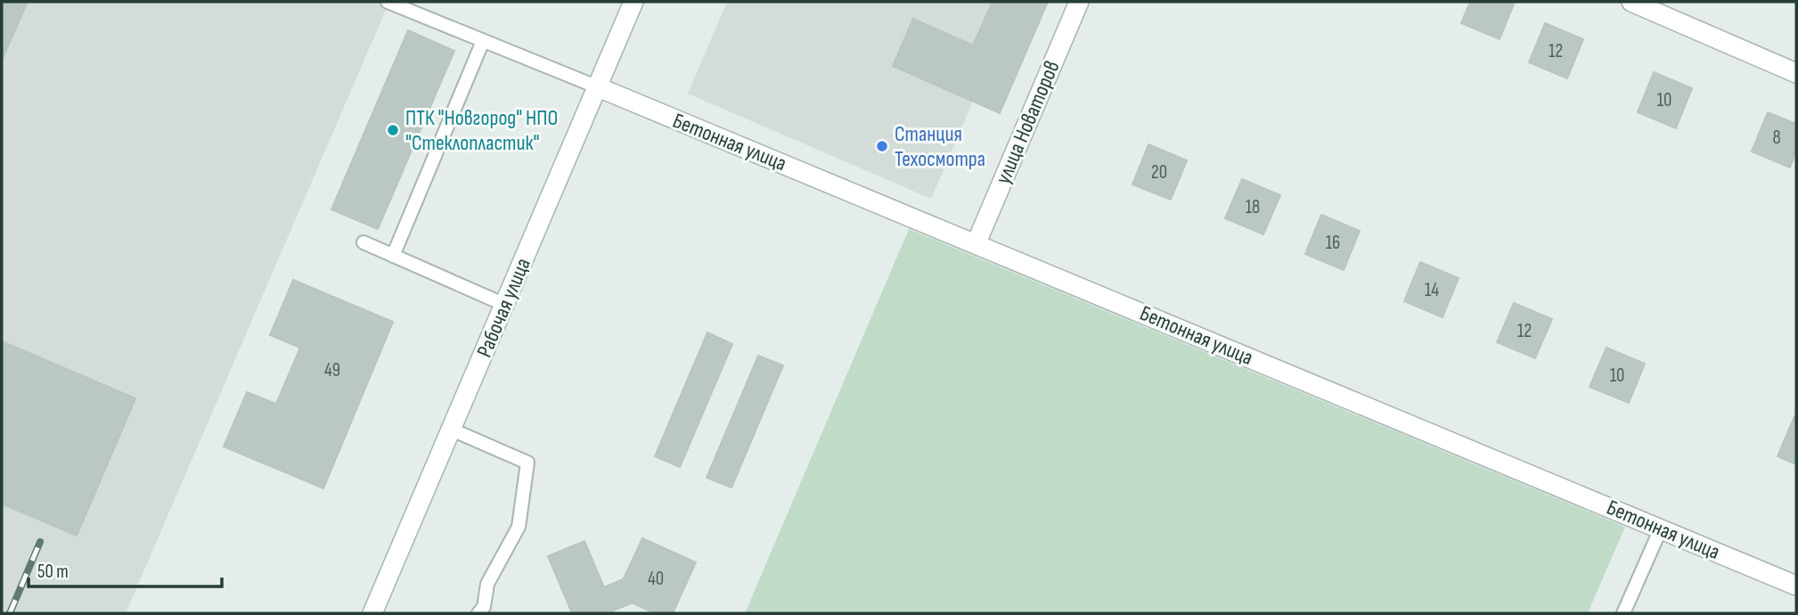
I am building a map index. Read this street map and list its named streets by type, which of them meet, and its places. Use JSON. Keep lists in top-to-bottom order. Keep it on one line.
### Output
{"streets":{"street":["улица Новаторов","Бетонная улица","Рабочая улица"]},"crossings":[["улица Новаторов","Бетонная улица"],["Бетонная улица","Рабочая улица"]],"places":["ПТК \"Новгород\" НПО \"Стеклопластик\"","Станция Техосмотра"],"house_numbers":["12","10","8","20","18","16","14","12","49","10","40"],"scale_bar":"50 m"}
